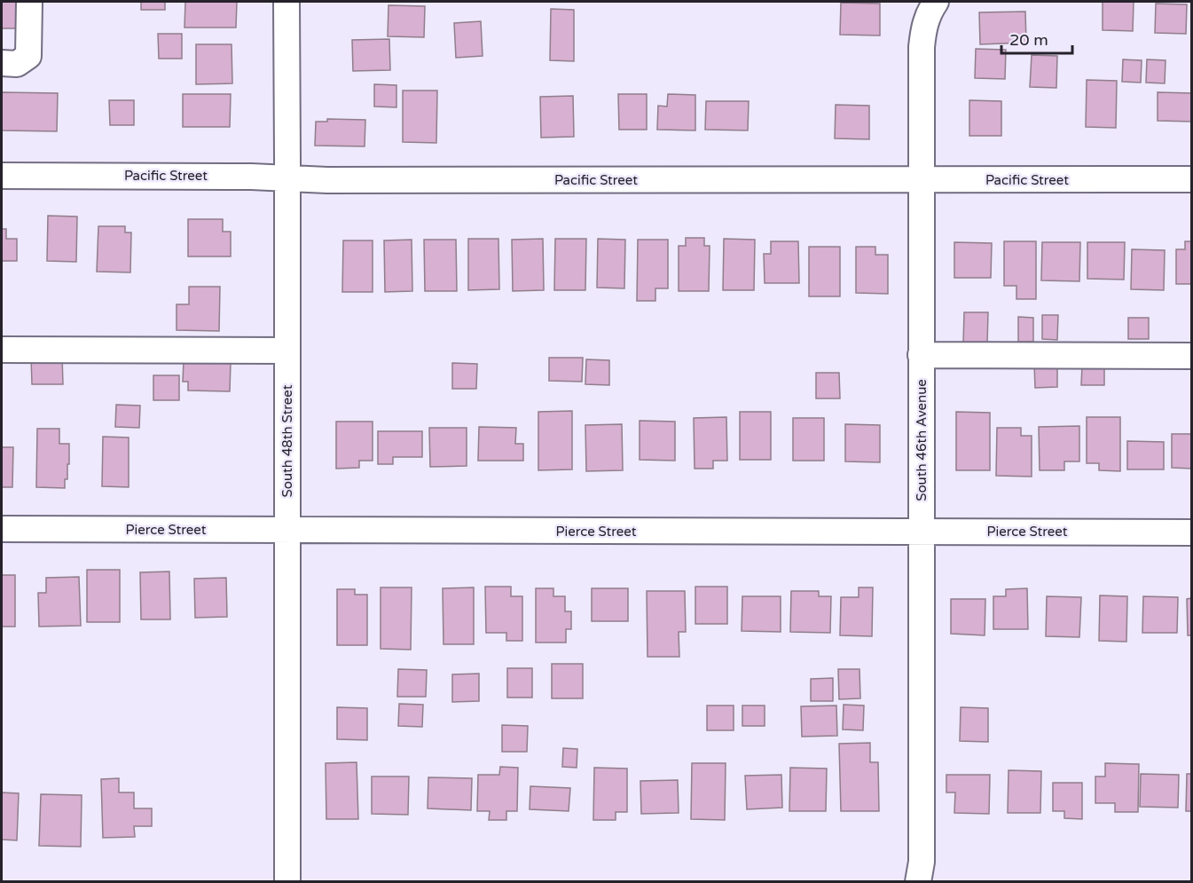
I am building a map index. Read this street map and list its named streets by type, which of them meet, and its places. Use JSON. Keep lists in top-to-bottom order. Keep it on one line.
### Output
{"streets":{"street":["Pacific Street","South 46th Avenue","South 48th Street","Pierce Street"]},"crossings":[["Pacific Street","South 46th Avenue"],["Pacific Street","South 48th Street"],["South 46th Avenue","Pierce Street"],["South 48th Street","Pierce Street"]],"scale_bar":"20 m"}
